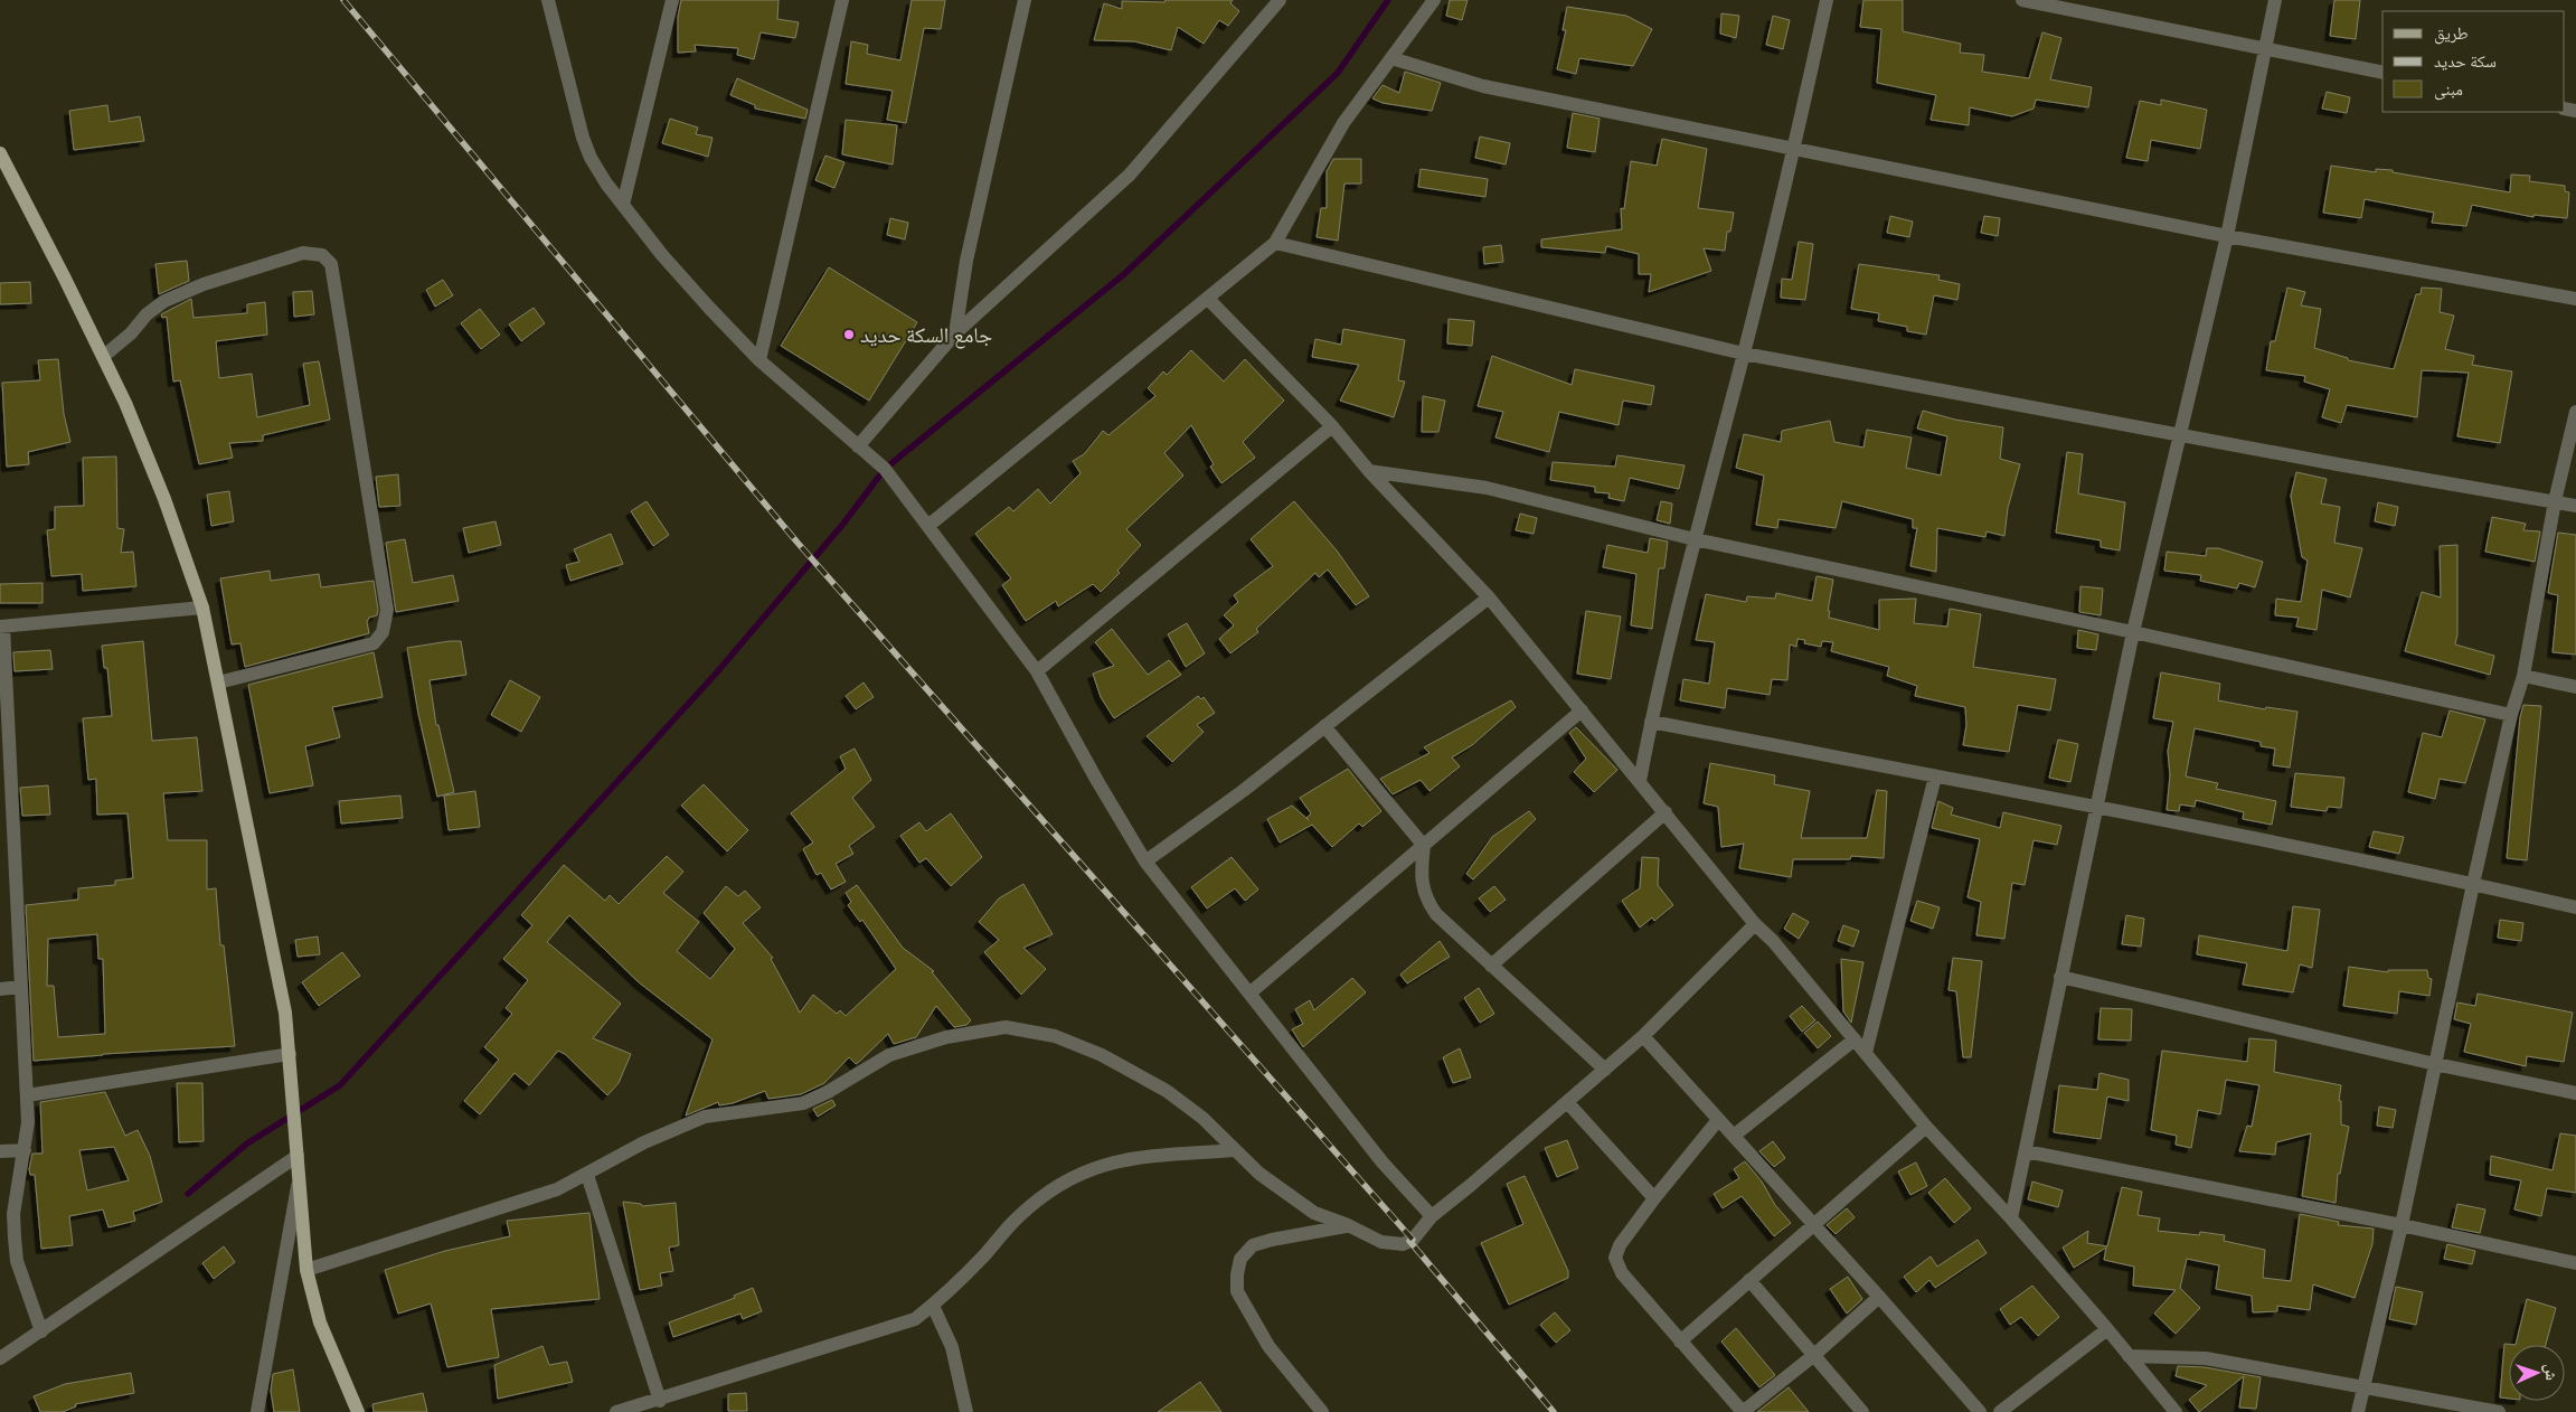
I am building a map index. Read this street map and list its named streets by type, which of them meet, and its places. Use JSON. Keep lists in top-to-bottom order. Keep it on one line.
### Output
{"places":["جامع السكة حديد"],"legend":["طريق","سكة حديد","مبنى"],"north":"right"}
